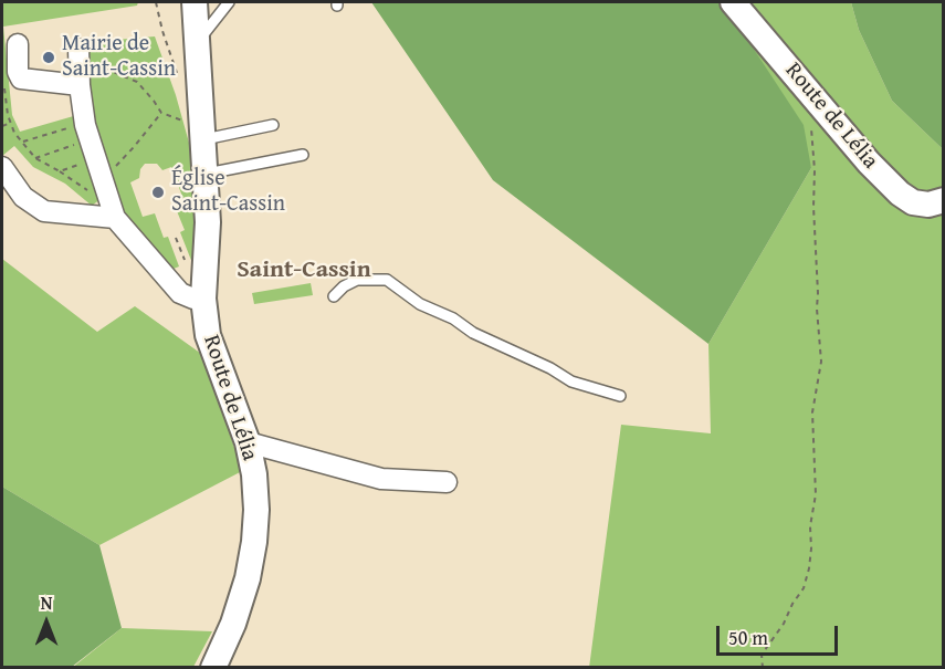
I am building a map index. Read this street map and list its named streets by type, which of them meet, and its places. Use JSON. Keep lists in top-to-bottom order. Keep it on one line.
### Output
{"streets":{"street":["Route de Lélia"]},"districts":["Saint-Cassin"],"places":["Mairie de Saint-Cassin","Église Saint-Cassin"],"scale_bar":"50 m","north":"top"}
